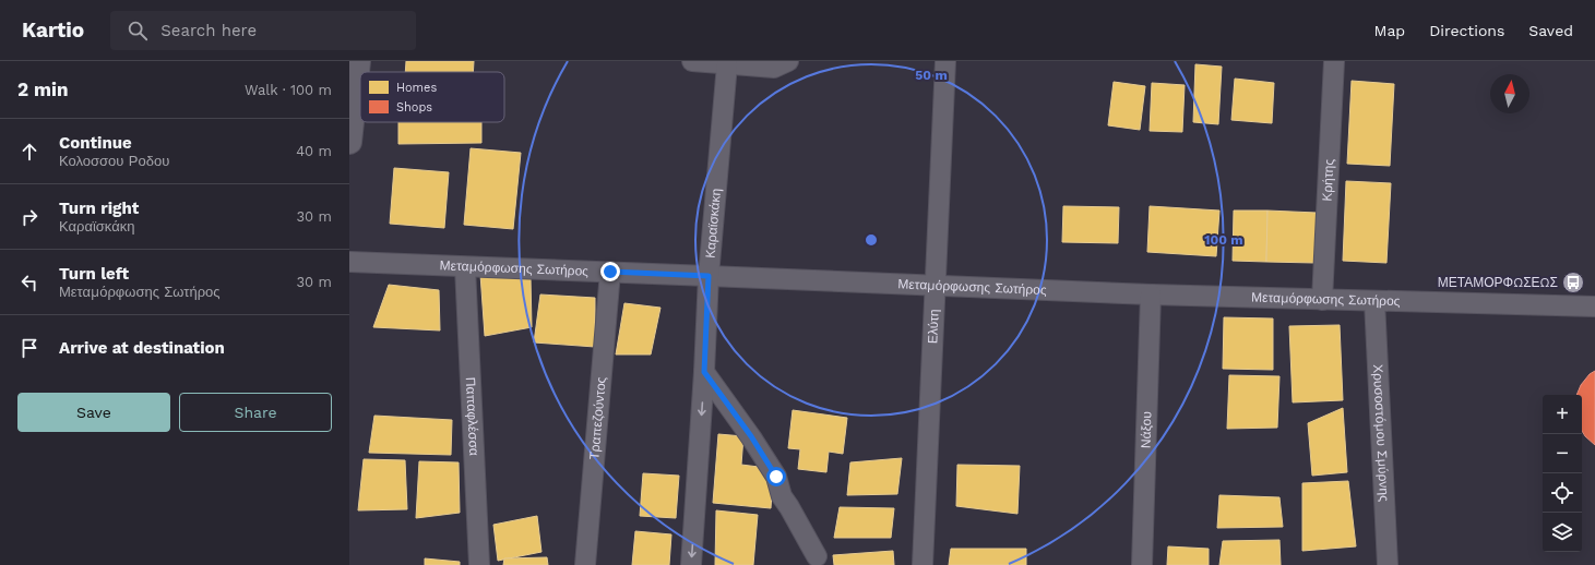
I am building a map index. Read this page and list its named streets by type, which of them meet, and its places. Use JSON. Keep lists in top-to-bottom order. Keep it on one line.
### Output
{"streets":{"street":["Κρήτης","Καραϊσκάκη","Μεταμόρφωσης Σωτήρος","Ελύτη","Παπαφλέσσα","Τραπεζούντος","Νάξου","Χρυσοστόμου Σμύρνης"]},"crossings":[["Κρήτης","Μεταμόρφωσης Σωτήρος"],["Καραϊσκάκη","Μεταμόρφωσης Σωτήρος"],["Μεταμόρφωσης Σωτήρος","Ελύτη"],["Μεταμόρφωσης Σωτήρος","Παπαφλέσσα"],["Μεταμόρφωσης Σωτήρος","Τραπεζούντος"],["Μεταμόρφωσης Σωτήρος","Νάξου"],["Μεταμόρφωσης Σωτήρος","Χρυσοστόμου Σμύρνης"]],"one_way":["Καραϊσκάκη"],"places":{"bus stop":["ΜΕΤΑΜΟΡΦΩΣΕΩΣ"]},"legend":["Homes","Shops"],"north":"top","page":{"header":"Kartio","search":"Search here","nav":["Map","Directions","Saved"],"heading":["2 min","Walk · 100 m"],"list":[["Continue","Κολοσσου Ροδου","40 m"],["Turn right","Καραϊσκάκη","30 m"],["Turn left","Μεταμόρφωσης Σωτήρος","30 m"],"Arrive at destination"],"buttons":["Save","Share"],"map_buttons":["+","−"]},"rings":["50 m","100 m"]}
